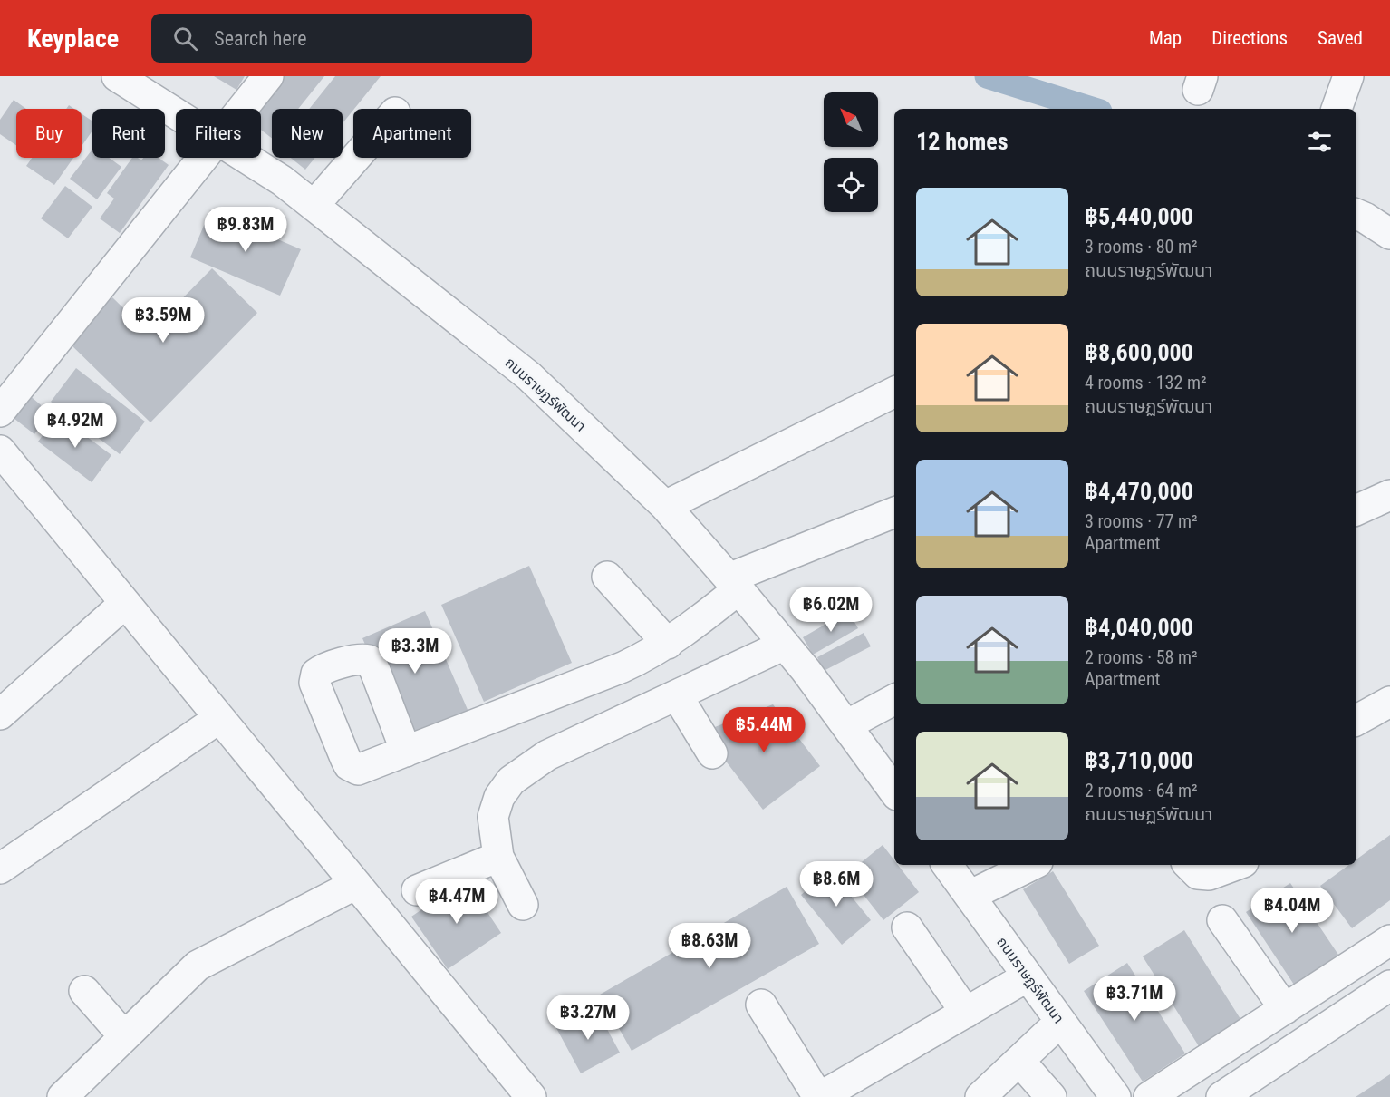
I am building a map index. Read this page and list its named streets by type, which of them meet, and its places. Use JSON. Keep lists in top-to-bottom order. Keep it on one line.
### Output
{"streets":{"street":["ถนนราษฏร์พัฒนา"]},"north":"top left","page":{"header":"Keyplace","search":"Search here","nav":["Map","Directions","Saved"],"chip":["Buy","Rent","Filters","New","Apartment"],"heading":"12 homes","list":[{"name":"฿5,440,000","note":"3 rooms · 80 m² · ถนนราษฏร์พัฒนา"},{"name":"฿8,600,000","note":"4 rooms · 132 m² · ถนนราษฏร์พัฒนา"},{"name":"฿4,470,000","note":"3 rooms · 77 m² · Apartment"},{"name":"฿4,040,000","note":"2 rooms · 58 m² · Apartment"},{"name":"฿3,710,000","note":"2 rooms · 64 m² · ถนนราษฏร์พัฒนา"}],"price":["฿9.83M","฿3.59M","฿4.92M","฿6.02M","฿3.3M","฿5.44M","฿8.6M","฿4.47M","฿4.04M","฿8.63M","฿3.71M","฿3.27M"]}}
